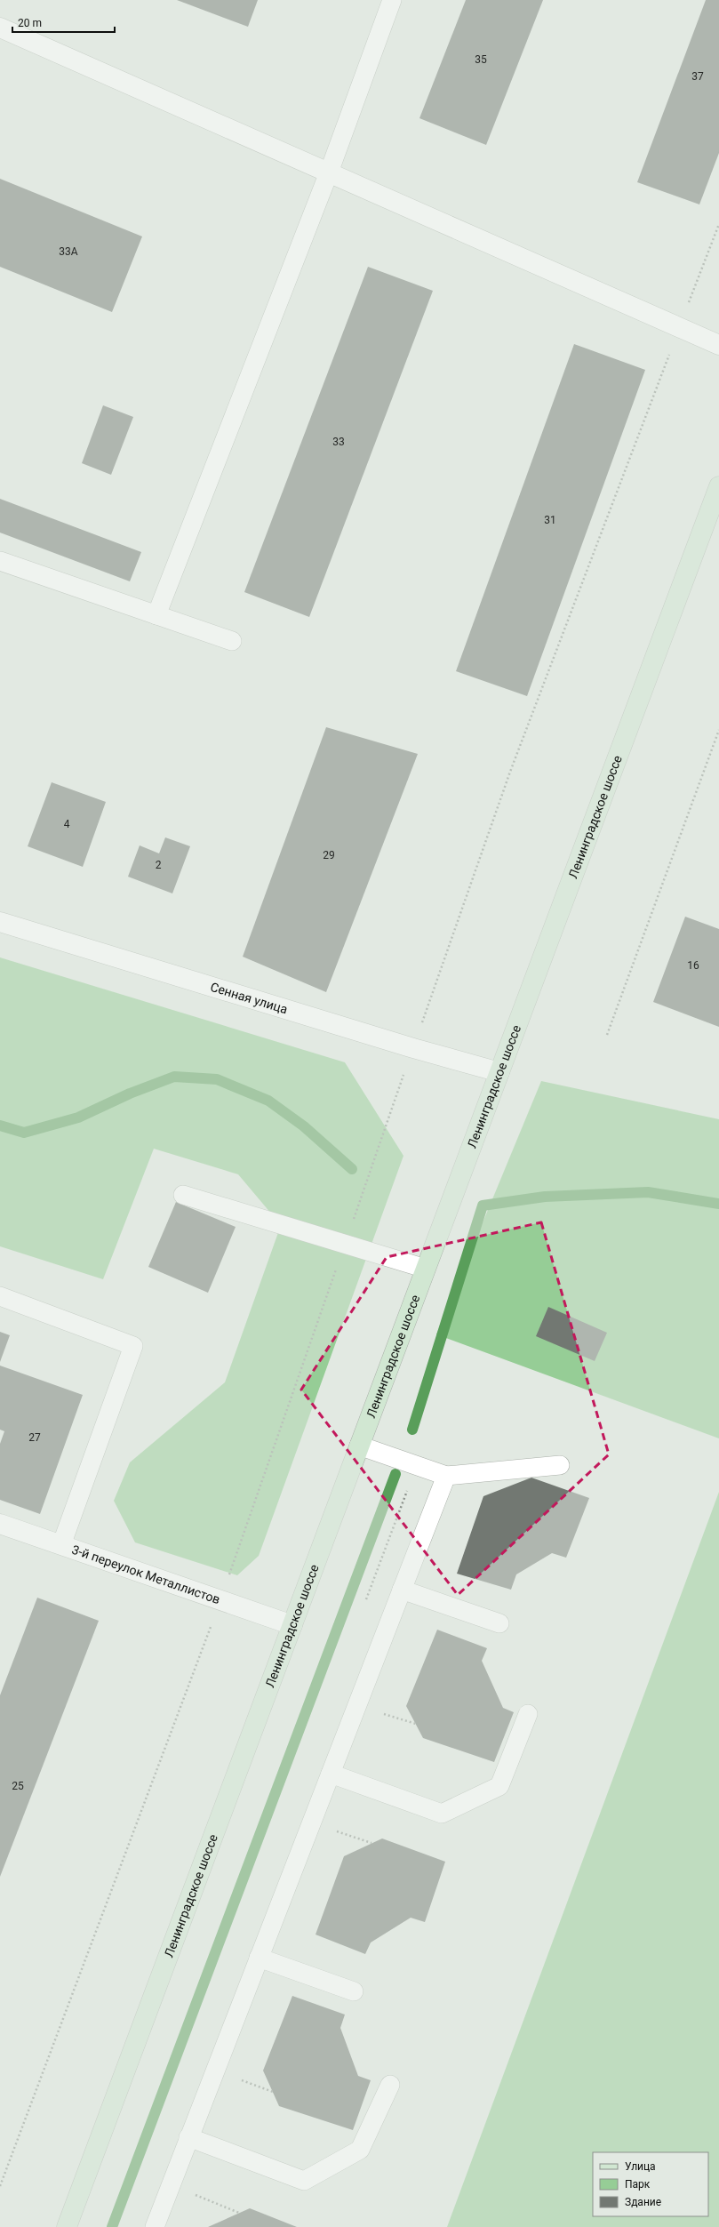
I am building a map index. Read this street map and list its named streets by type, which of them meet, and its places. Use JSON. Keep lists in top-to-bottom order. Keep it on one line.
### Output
{"streets":{"main road":["Ленинградское шоссе"],"street":["Сенная улица","3-й переулок Металлистов"]},"crossings":[["Ленинградское шоссе","Сенная улица"],["Ленинградское шоссе","3-й переулок Металлистов"]],"house_numbers":["35","37","33А","33","31","4","29","2","16","27","25"],"legend":["Улица","Парк","Здание"],"scale_bar":"20 m"}
